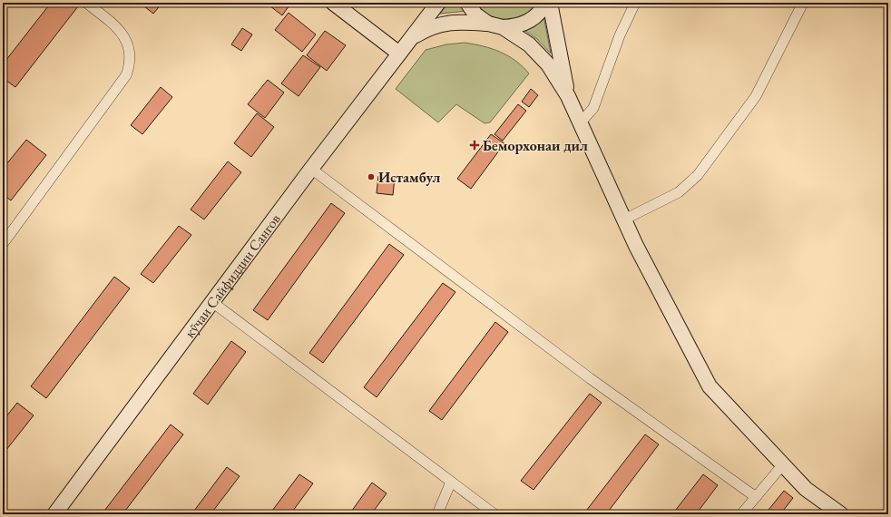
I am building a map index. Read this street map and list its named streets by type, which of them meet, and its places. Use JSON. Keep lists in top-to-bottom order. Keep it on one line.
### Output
{"streets":{"street":["кӯчаи Сайфиддин Сангов"]},"places":{"health":["Беморхонаи дил"],"other":["Истамбул"]}}
